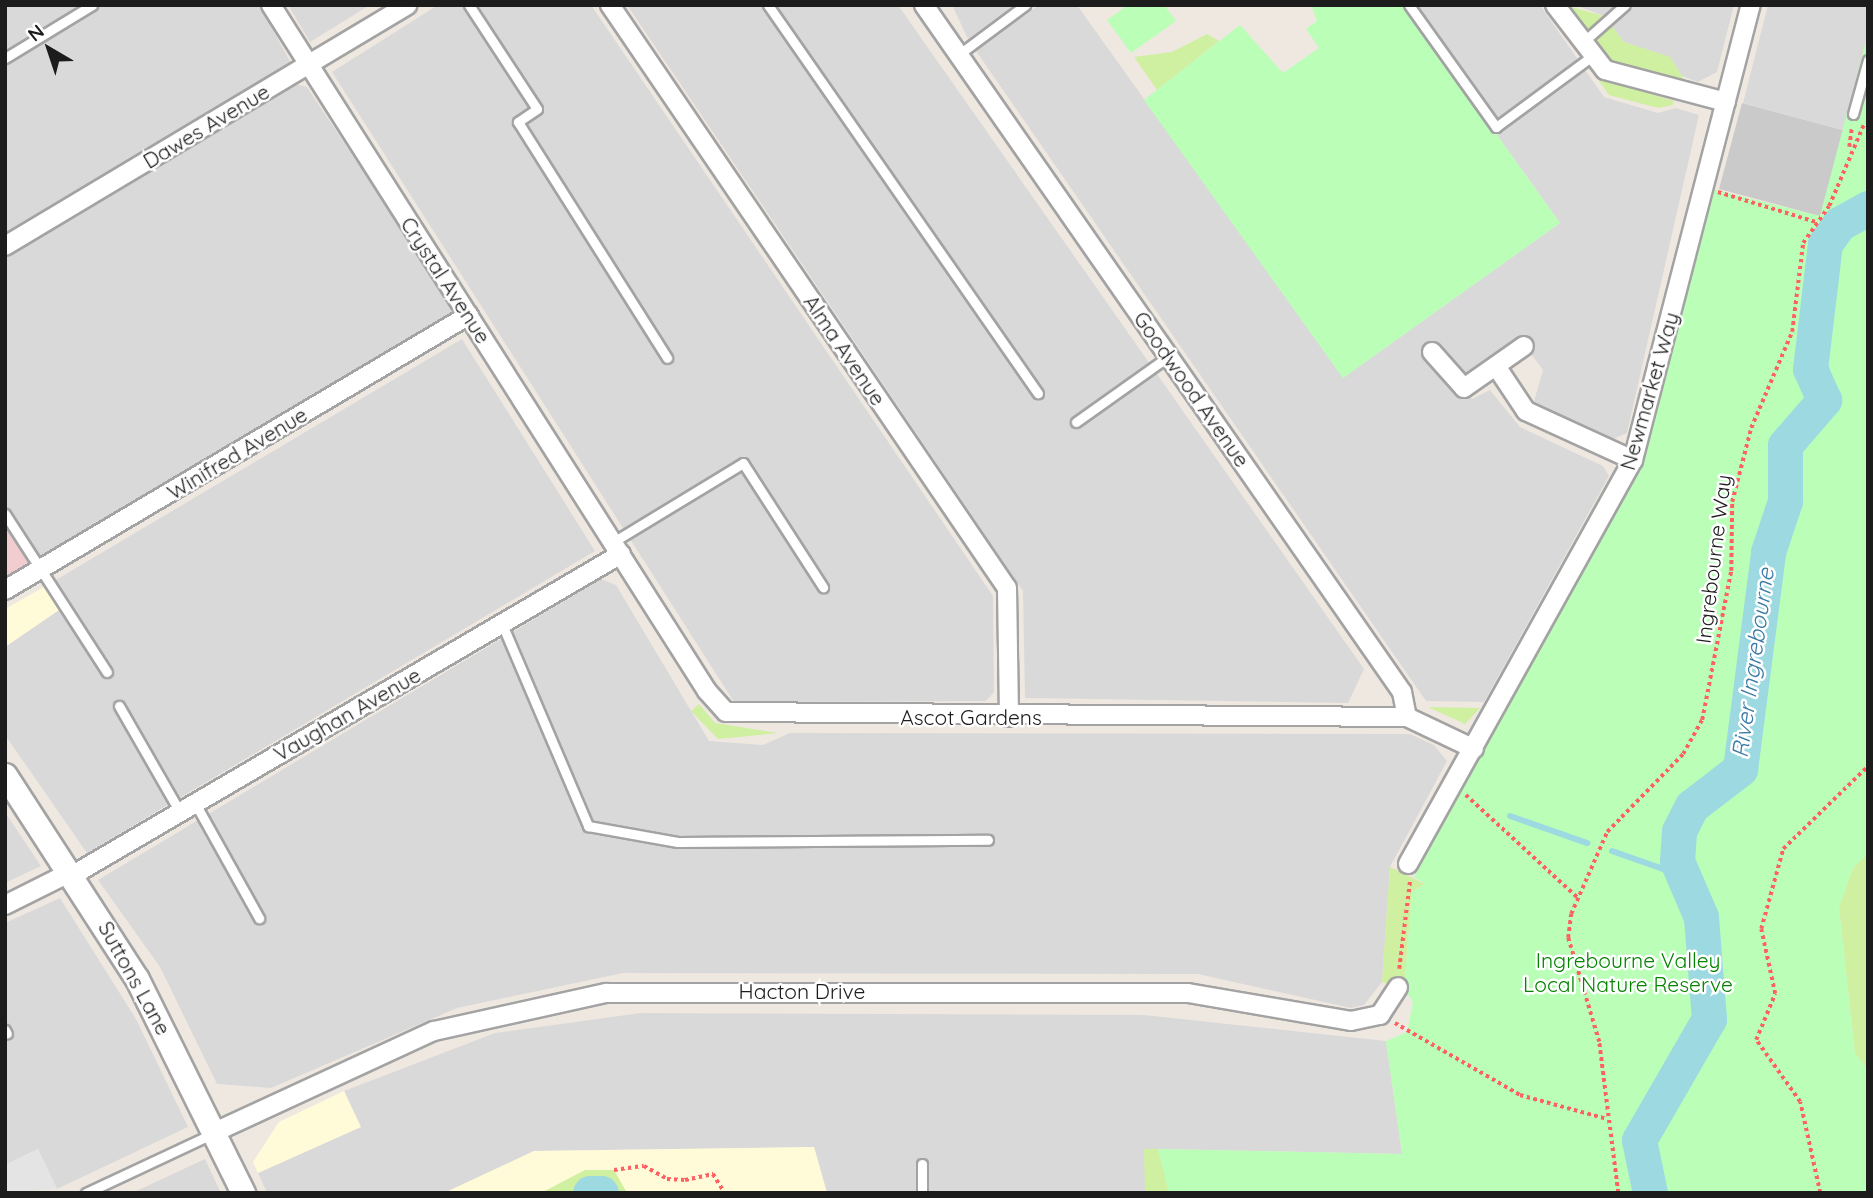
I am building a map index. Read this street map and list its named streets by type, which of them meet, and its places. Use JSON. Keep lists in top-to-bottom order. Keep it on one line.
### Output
{"streets":{"street":["Dawes Avenue","Crystal Avenue","Alma Avenue","Goodwood Avenue","Newmarket Way","Winifred Avenue","Vaughan Avenue","Ascot Gardens","Suttons Lane","Hacton Drive"],"path":["Ingrebourne Way"]},"crossings":[["Dawes Avenue","Crystal Avenue"],["Crystal Avenue","Winifred Avenue"],["Crystal Avenue","Vaughan Avenue"],["Crystal Avenue","Ascot Gardens"],["Alma Avenue","Ascot Gardens"],["Goodwood Avenue","Ascot Gardens"],["Vaughan Avenue","Ascot Gardens"],["Vaughan Avenue","Suttons Lane"],["Suttons Lane","Hacton Drive"]],"water":["River Ingrebourne"],"parks":["Ingrebourne Valley Local Nature Reserve"],"north":"top left"}
